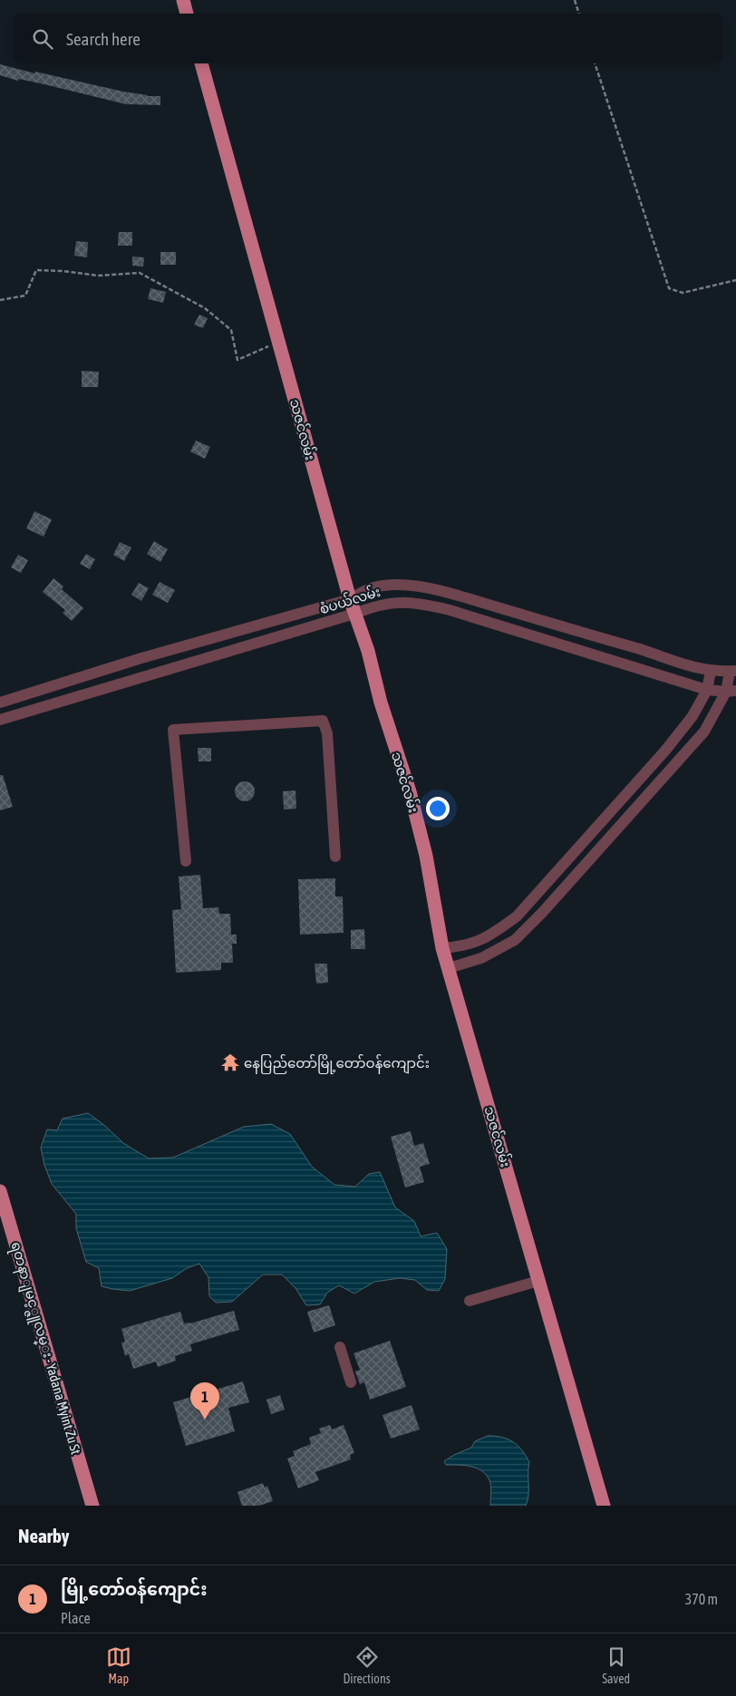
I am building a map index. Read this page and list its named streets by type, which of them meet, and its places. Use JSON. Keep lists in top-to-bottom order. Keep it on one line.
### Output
{"streets":{"main road":["သဇင်လမ်း","ရတနာျမင့္ဇူလမ္း - Yadana Myint Zu St"],"street":["စံပယ်လမ်း"]},"crossings":[["သဇင်လမ်း","စံပယ်လမ်း"]],"places":{"temple":["နေပြည်တော်မြို့တော်ဝန်ကျောင်း"]},"page":{"search":"Search here","pins":"1","heading":"Nearby","list":[{"mark":"1","name":"မြို့တော်ဝန်ကျောင်း","note":"Place","value":"370 m"}],"nav":["Map","Directions","Saved"]}}
